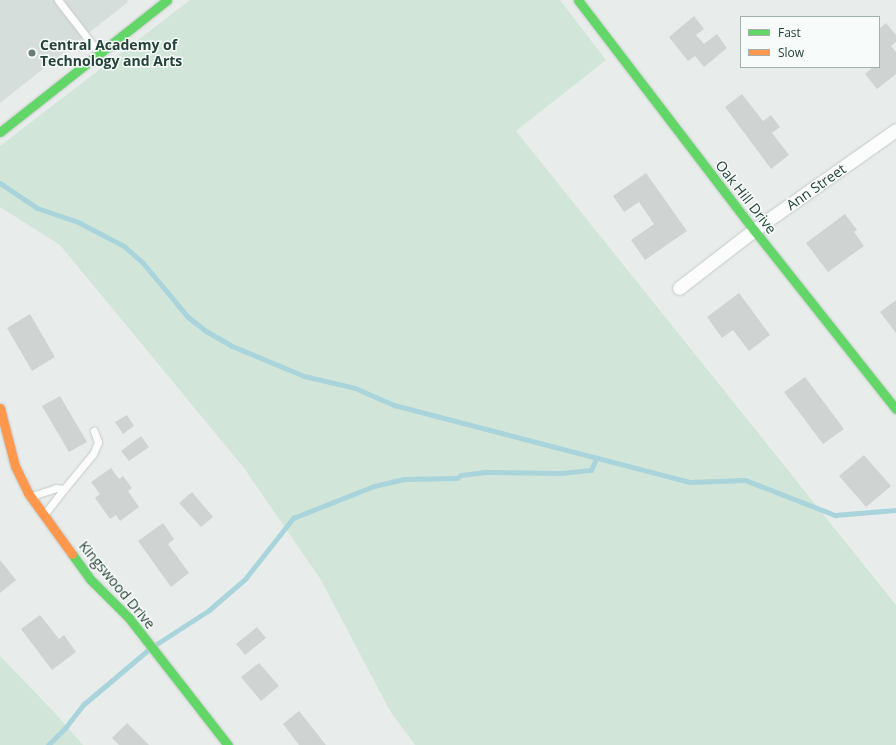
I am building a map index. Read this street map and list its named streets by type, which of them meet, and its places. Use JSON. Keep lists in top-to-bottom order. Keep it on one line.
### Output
{"streets":{"street":["Ann Street","Oak Hill Drive","Kingswood Drive"]},"crossings":[["Ann Street","Oak Hill Drive"]],"places":["Central Academy of Technology and Arts"],"legend":["Fast","Slow"]}
